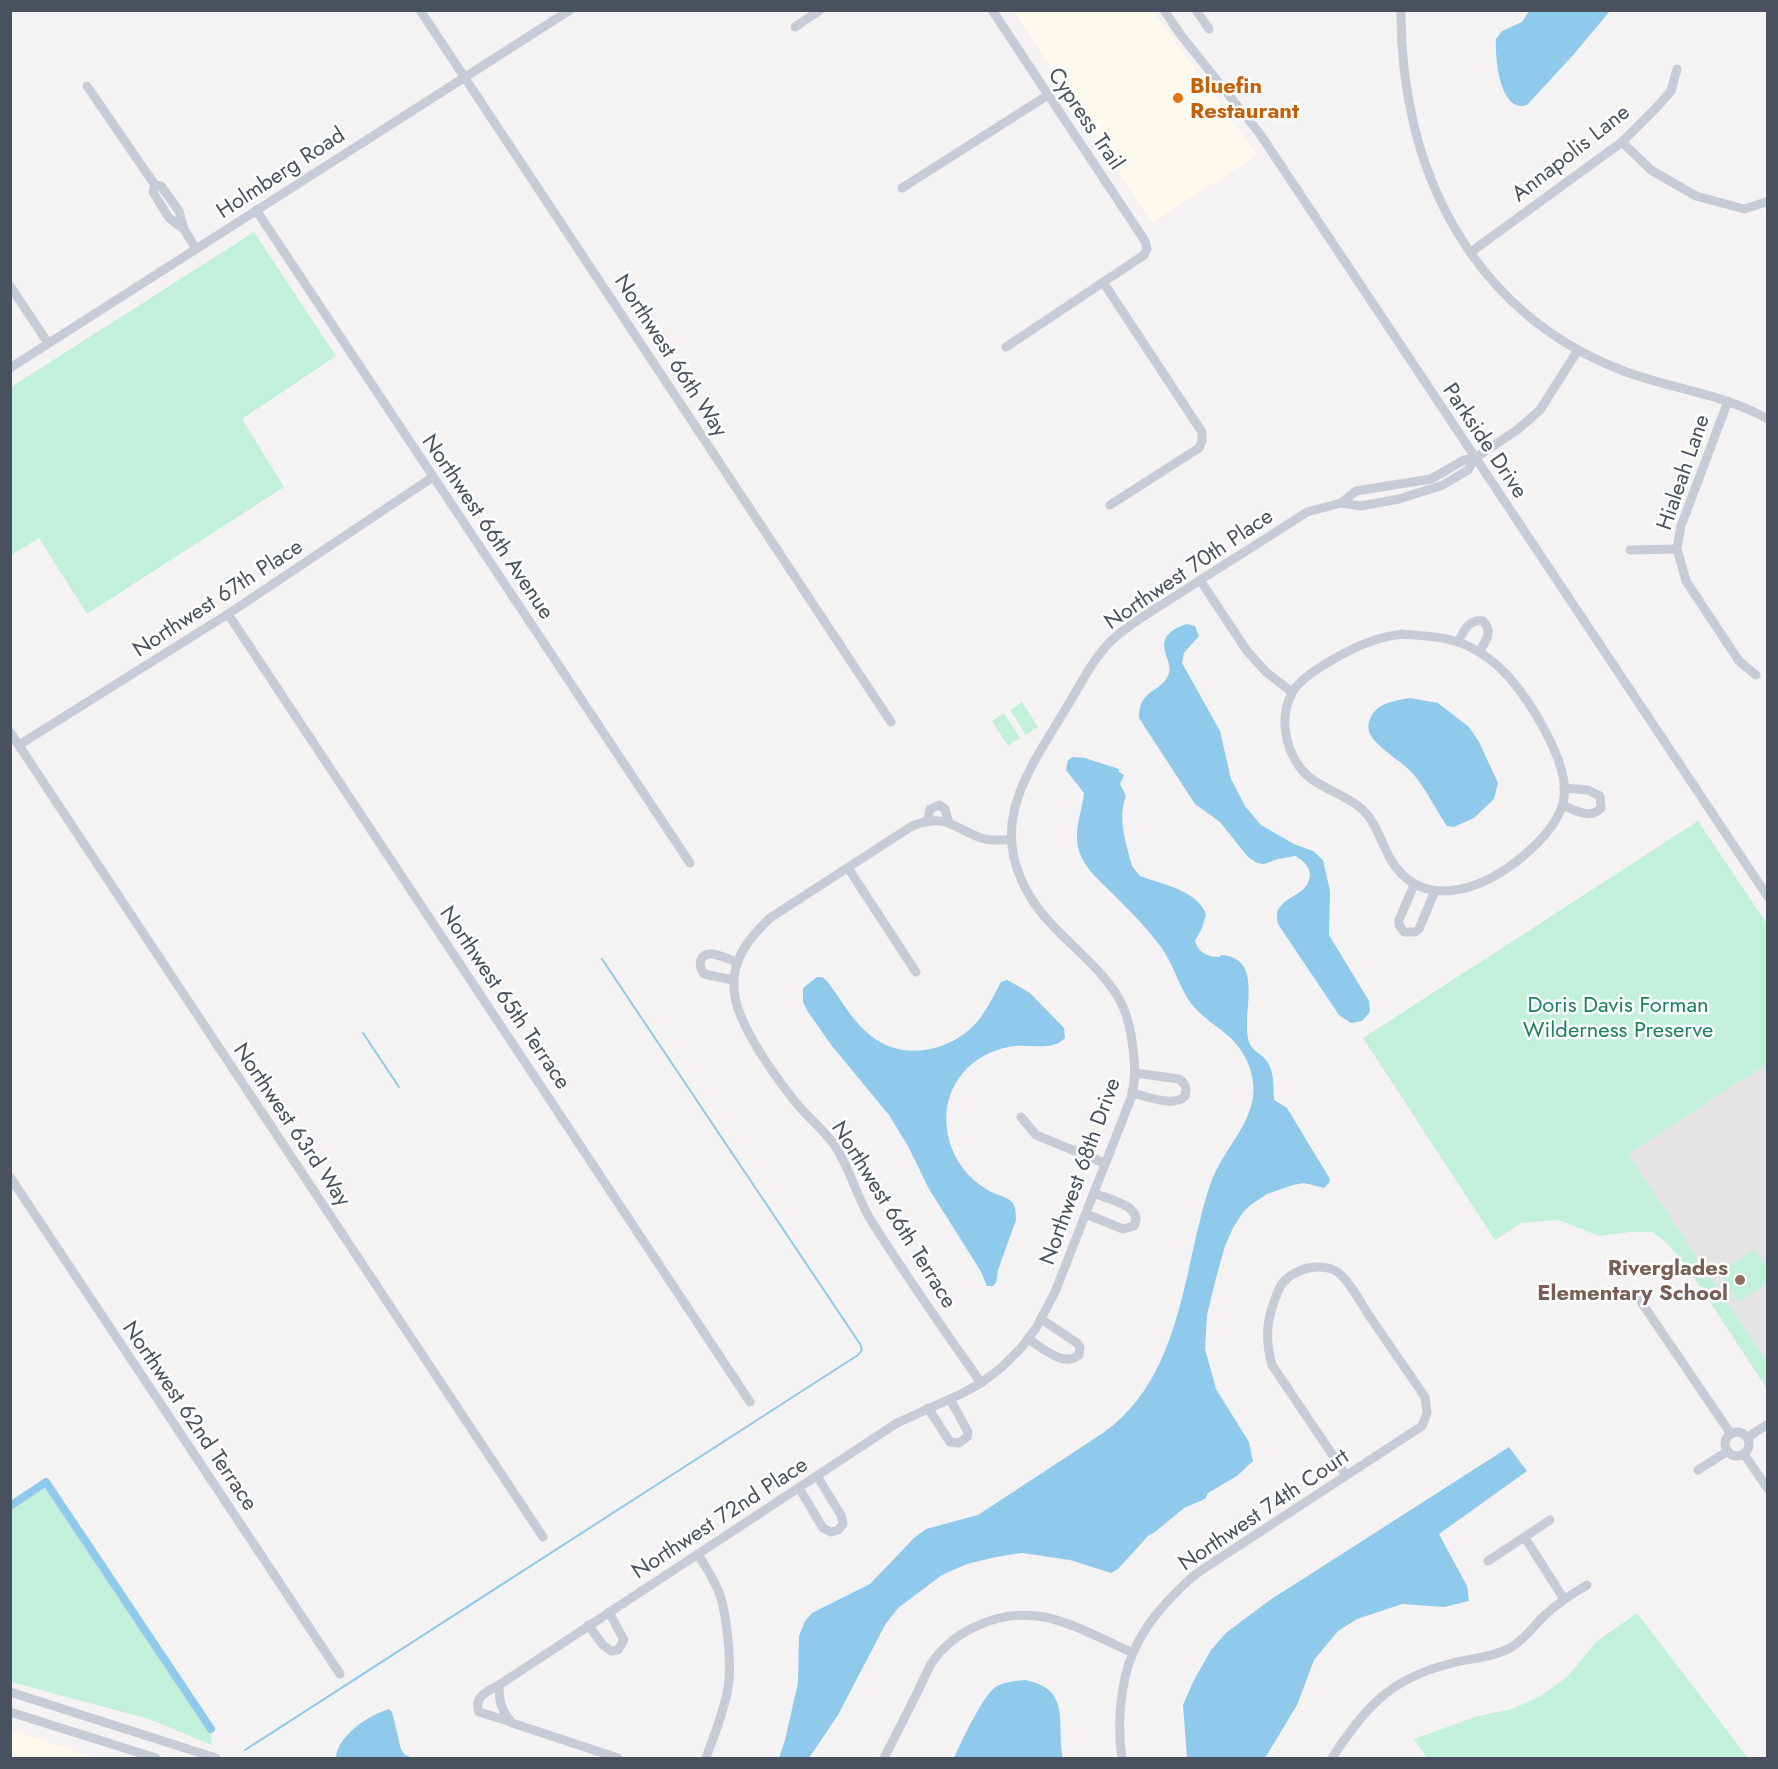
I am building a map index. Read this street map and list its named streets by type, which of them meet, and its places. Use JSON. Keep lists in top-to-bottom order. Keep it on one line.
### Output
{"streets":{"street":["Cypress Trail","Annapolis Lane","Holmberg Road","Northwest 66th Way","Parkside Drive","Hialeah Lane","Northwest 66th Avenue","Northwest 70th Place","Northwest 67th Place","Northwest 65th Terrace","Northwest 63rd Way","Northwest 68th Drive","Northwest 66th Terrace","Northwest 62nd Terrace","Northwest 74th Court","Northwest 72nd Place"]},"crossings":[["Holmberg Road","Northwest 66th Way"],["Holmberg Road","Northwest 66th Avenue"],["Parkside Drive","Northwest 70th Place"],["Northwest 66th Avenue","Northwest 67th Place"],["Northwest 70th Place","Northwest 68th Drive"],["Northwest 67th Place","Northwest 65th Terrace"],["Northwest 67th Place","Northwest 63rd Way"],["Northwest 68th Drive","Northwest 66th Terrace"],["Northwest 68th Drive","Northwest 72nd Place"],["Northwest 66th Terrace","Northwest 72nd Place"]],"parks":["Doris Davis Forman Wilderness Preserve"],"places":["Bluefin Restaurant","Riverglades Elementary School"]}
